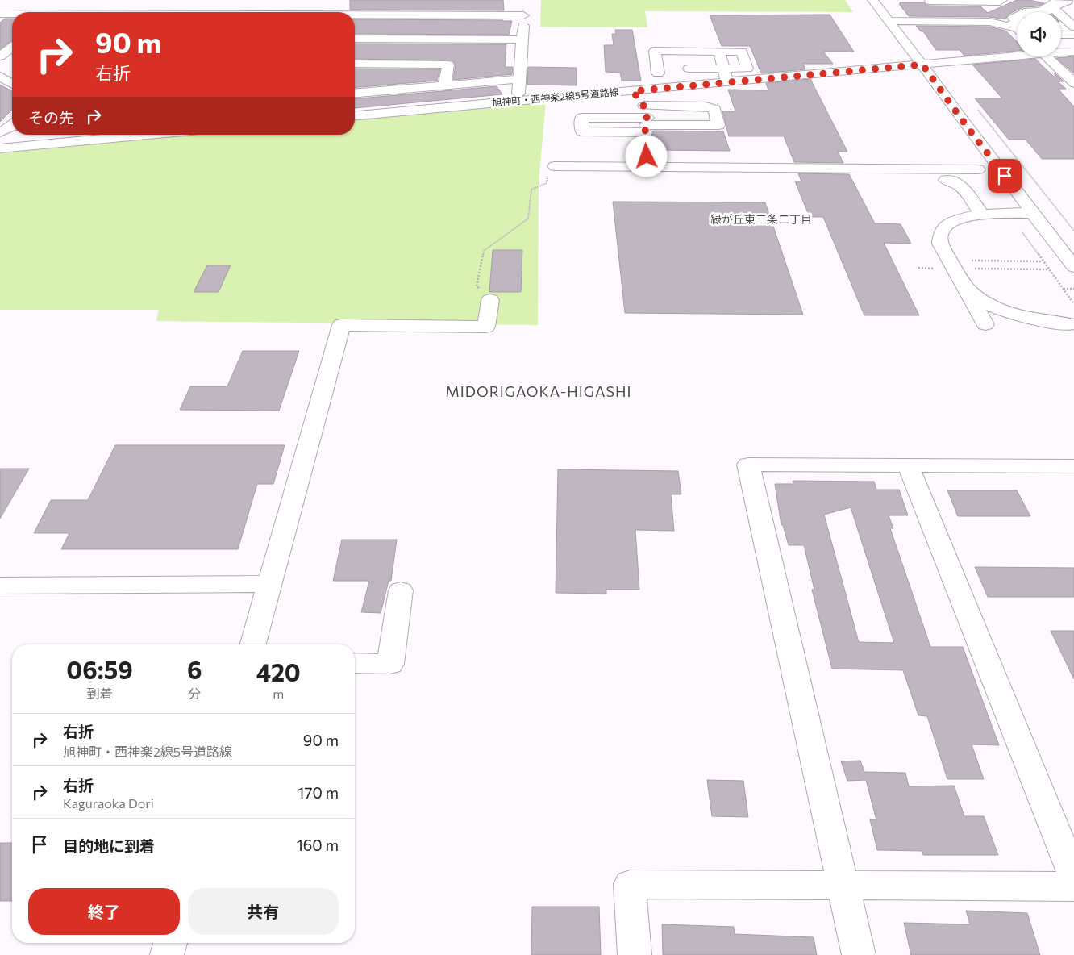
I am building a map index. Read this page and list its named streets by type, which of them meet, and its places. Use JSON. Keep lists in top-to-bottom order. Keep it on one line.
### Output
{"streets":{"street":["旭神町・西神楽2線5号道路線"]},"districts":["緑が丘東三条二丁目","MIDORIGAOKA-HIGASHI"],"page":{"turn":["90 m","右折"],"then":"その先","eta":["06:59","到着","6","分","420","m"],"list":[{"name":"右折","note":"旭神町・西神楽2線5号道路線","value":"90 m"},{"name":"右折","note":"Kaguraoka Dori","value":"170 m"},{"name":"目的地に到着","value":"160 m"}],"buttons":["終了","共有"]}}
